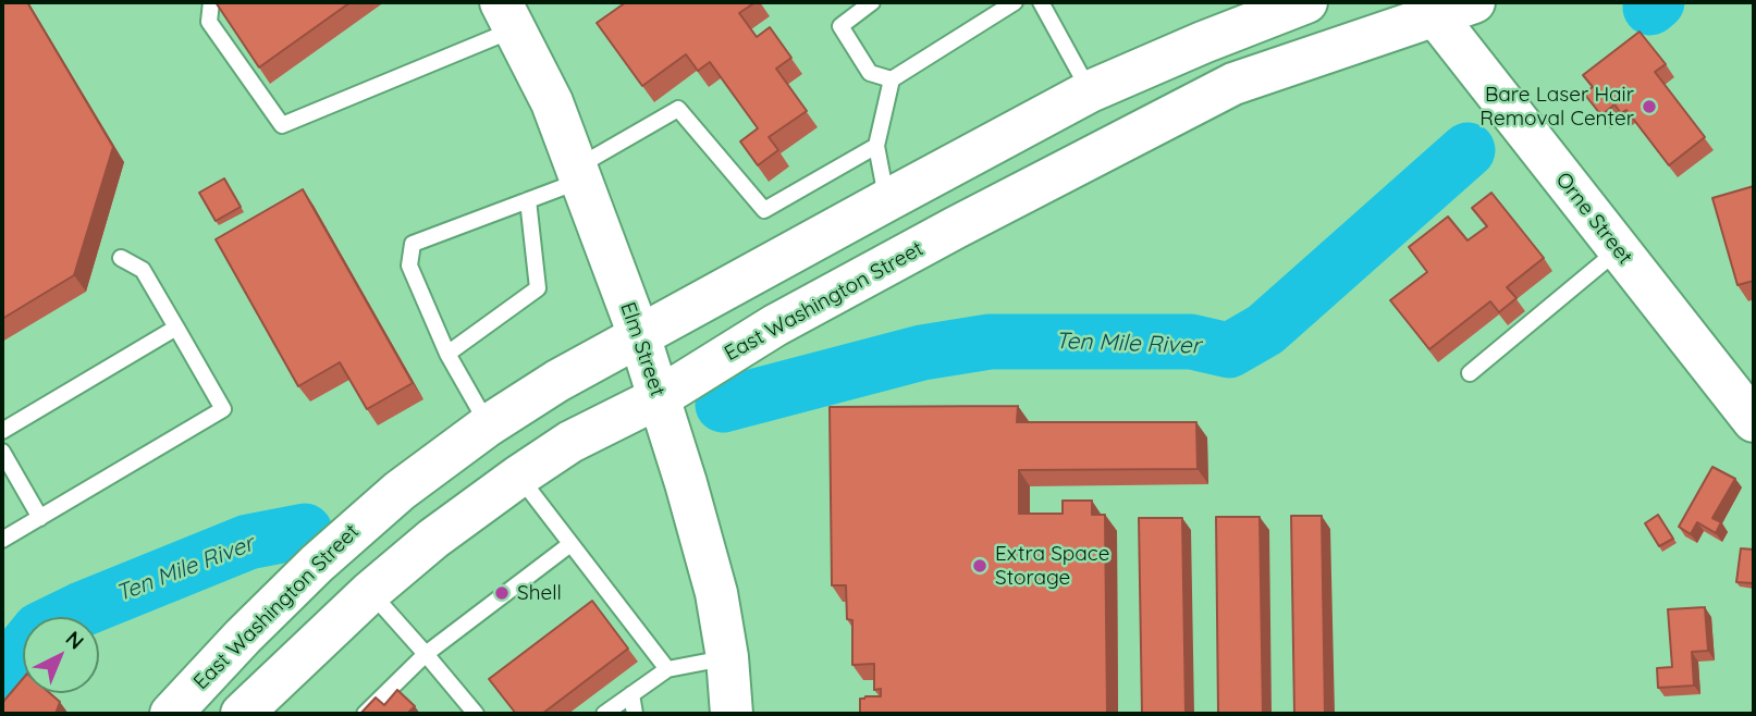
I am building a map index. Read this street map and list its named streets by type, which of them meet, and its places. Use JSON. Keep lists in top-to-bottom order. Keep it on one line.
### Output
{"streets":{"main road":["Orne Street","East Washington Street","Elm Street"]},"crossings":[["Orne Street","East Washington Street"],["East Washington Street","Elm Street"]],"water":["Ten Mile River"],"places":["Bare Laser Hair Removal Center","Extra Space Storage","Shell"],"north":"top right"}
